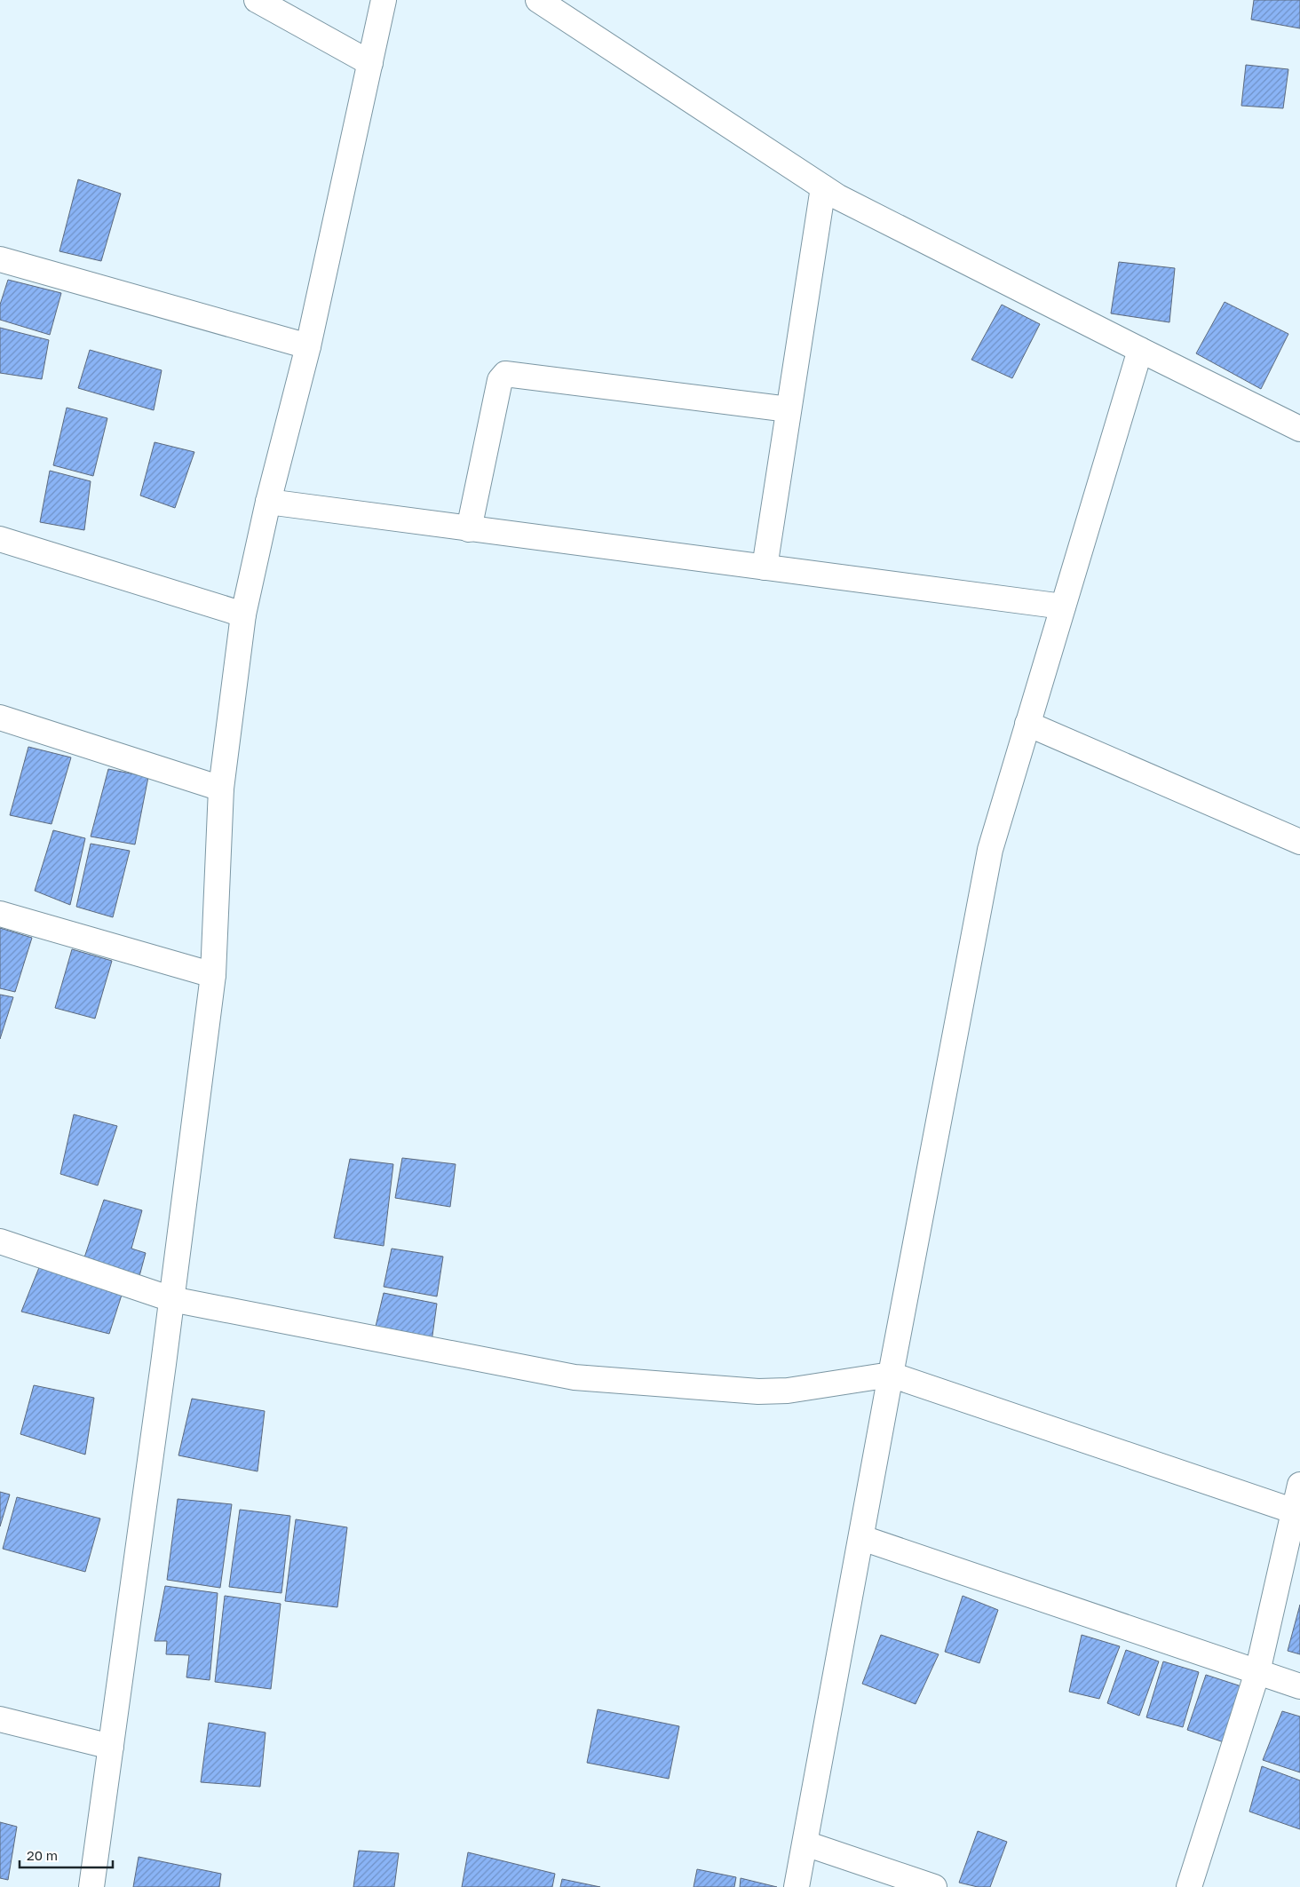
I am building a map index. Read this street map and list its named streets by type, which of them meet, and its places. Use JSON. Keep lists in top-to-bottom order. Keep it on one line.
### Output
{"scale_bar":"20 m"}
